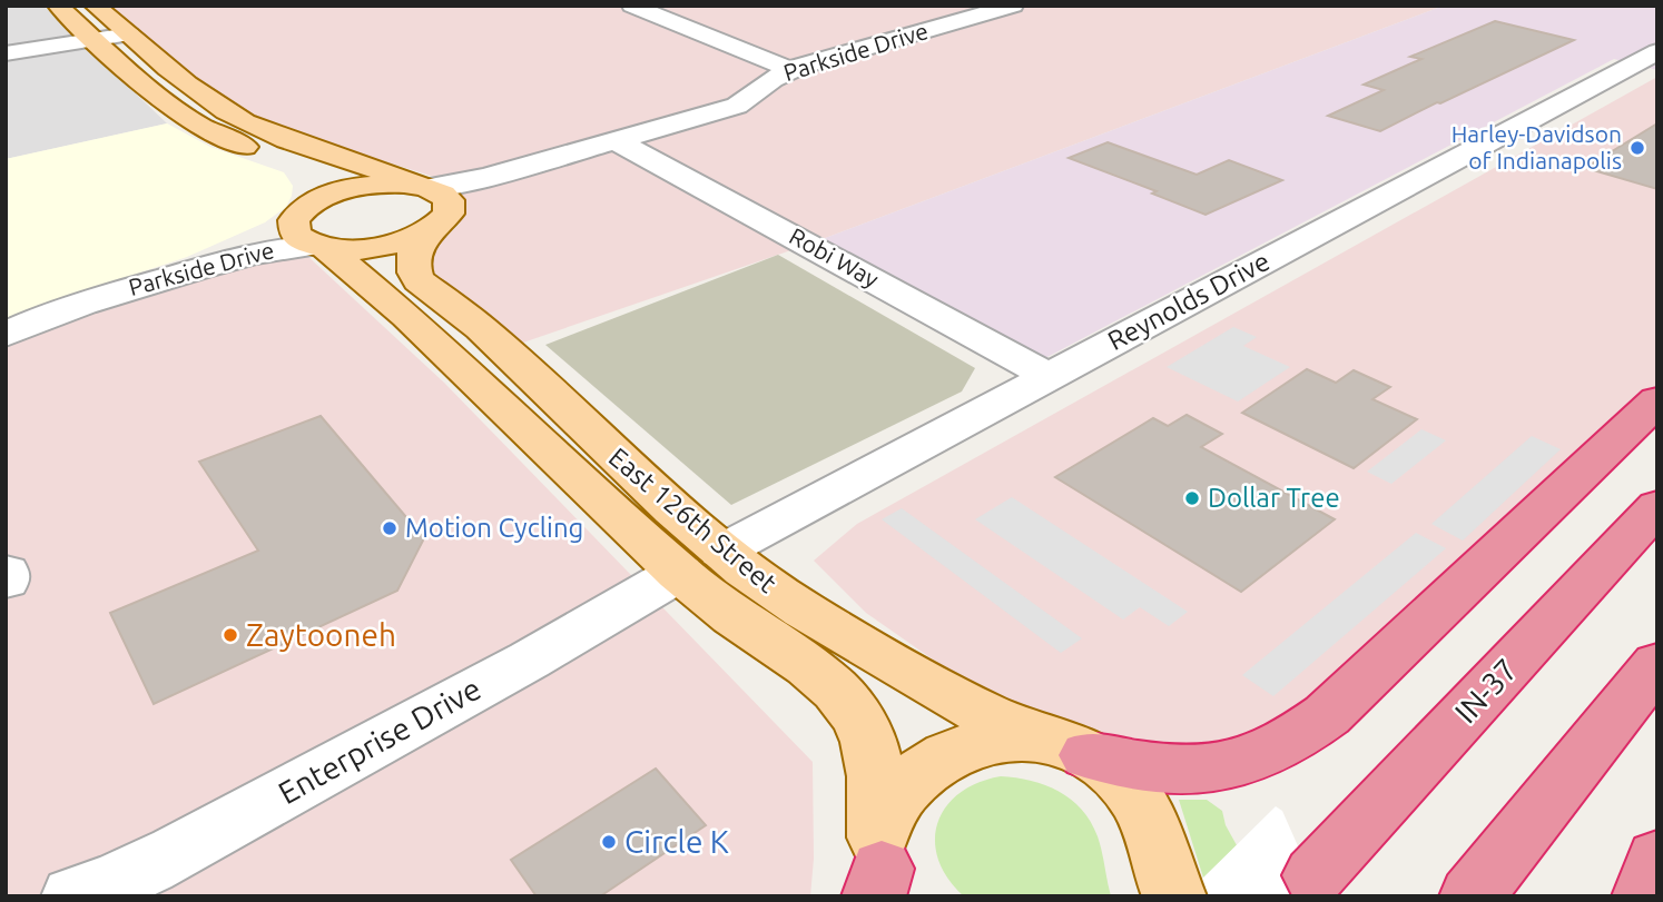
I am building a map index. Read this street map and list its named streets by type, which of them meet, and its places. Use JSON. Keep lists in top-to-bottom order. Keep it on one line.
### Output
{"streets":{"highway":["IN-37"],"main road":["East 126th Street"],"street":["Parkside Drive","Robi Way","Reynolds Drive","Enterprise Drive"]},"crossings":[["Parkside Drive","Robi Way"],["Parkside Drive","East 126th Street"],["Robi Way","Reynolds Drive"],["Reynolds Drive","East 126th Street"],["Reynolds Drive","Enterprise Drive"],["East 126th Street","Enterprise Drive"]],"places":["Harley-Davidson of Indianapolis","Dollar Tree","Motion Cycling","Zaytooneh","Circle K"]}
